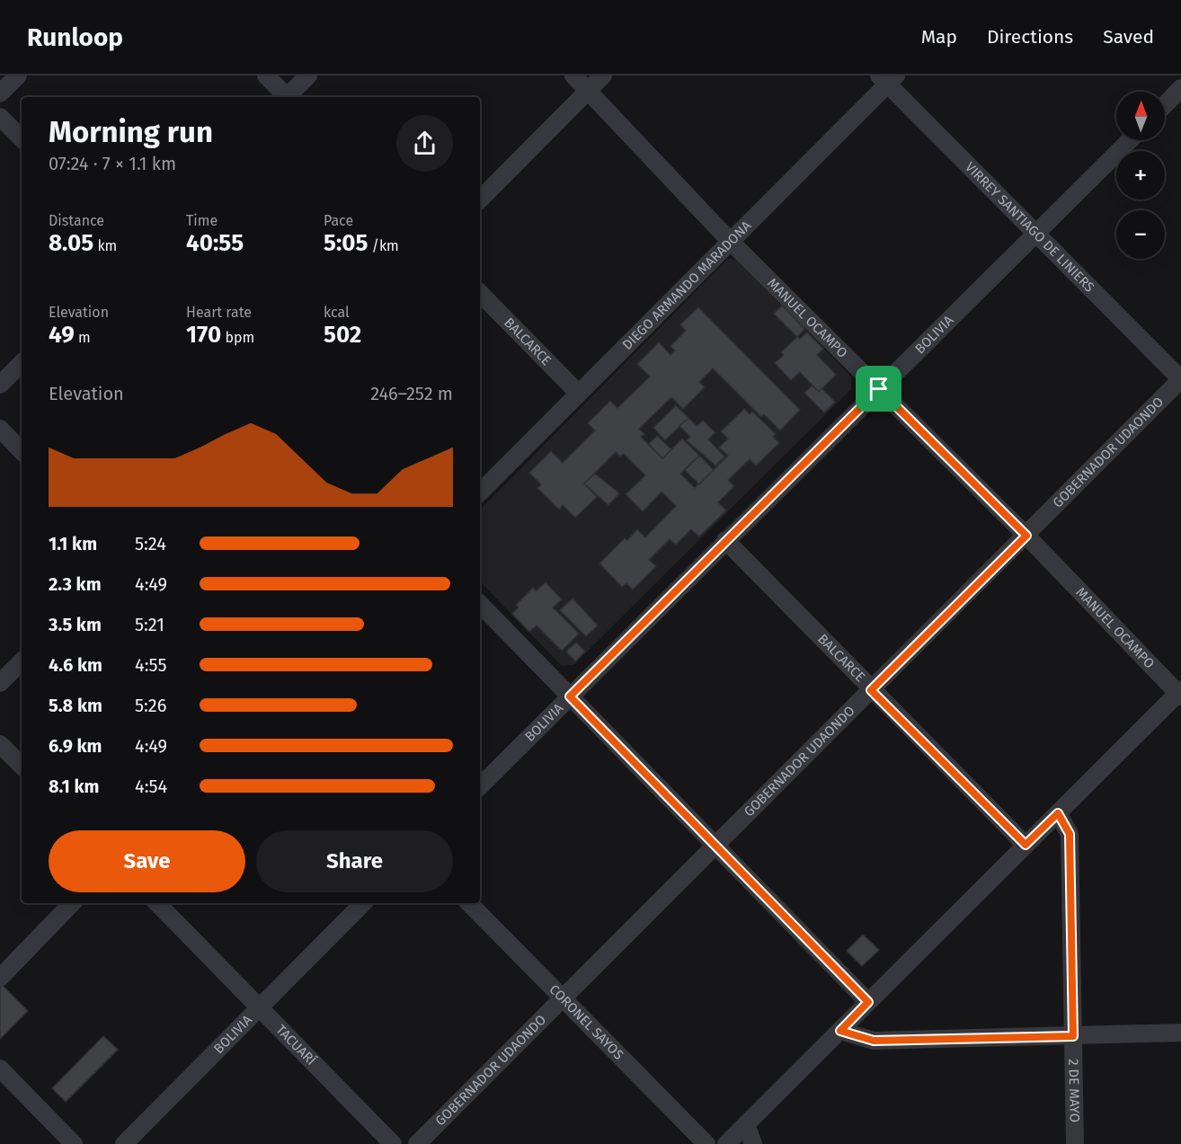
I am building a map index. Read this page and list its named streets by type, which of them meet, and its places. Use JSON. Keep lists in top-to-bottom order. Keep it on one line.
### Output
{"streets":{"street":["VIRREY SANTIAGO DE LINIERS","DIEGO ARMANDO MARADONA","MANUEL OCAMPO","BOLIVIA","BALCARCE","GOBERNADOR UDAONDO","CORONEL SAYOS","TACUARÍ","2 DE MAYO"]},"crossings":[["VIRREY SANTIAGO DE LINIERS","DIEGO ARMANDO MARADONA"],["VIRREY SANTIAGO DE LINIERS","BOLIVIA"],["VIRREY SANTIAGO DE LINIERS","GOBERNADOR UDAONDO"],["DIEGO ARMANDO MARADONA","MANUEL OCAMPO"],["DIEGO ARMANDO MARADONA","BALCARCE"],["MANUEL OCAMPO","BOLIVIA"],["MANUEL OCAMPO","GOBERNADOR UDAONDO"],["BOLIVIA","BALCARCE"],["BOLIVIA","TACUARÍ"],["BALCARCE","GOBERNADOR UDAONDO"],["GOBERNADOR UDAONDO","CORONEL SAYOS"]],"north":"top","page":{"header":"Runloop","nav":["Map","Directions","Saved"],"map_buttons":["+","−"],"heading":["Morning run","07:24 · 7 × 1.1 km"],"stats":[["Distance","8.05 km"],["Time","40:55"],["Pace","5:05 /km"],["Elevation","49 m"],["Heart rate","170 bpm"],["kcal","502"]],"chart":["Elevation","246–252 m"],"list":[{"name":"1.1 km","note":"5:24"},{"name":"2.3 km","note":"4:49"},{"name":"3.5 km","note":"5:21"},{"name":"4.6 km","note":"4:55"},{"name":"5.8 km","note":"5:26"},{"name":"6.9 km","note":"4:49"},{"name":"8.1 km","note":"4:54"}],"buttons":["Save","Share"]}}
